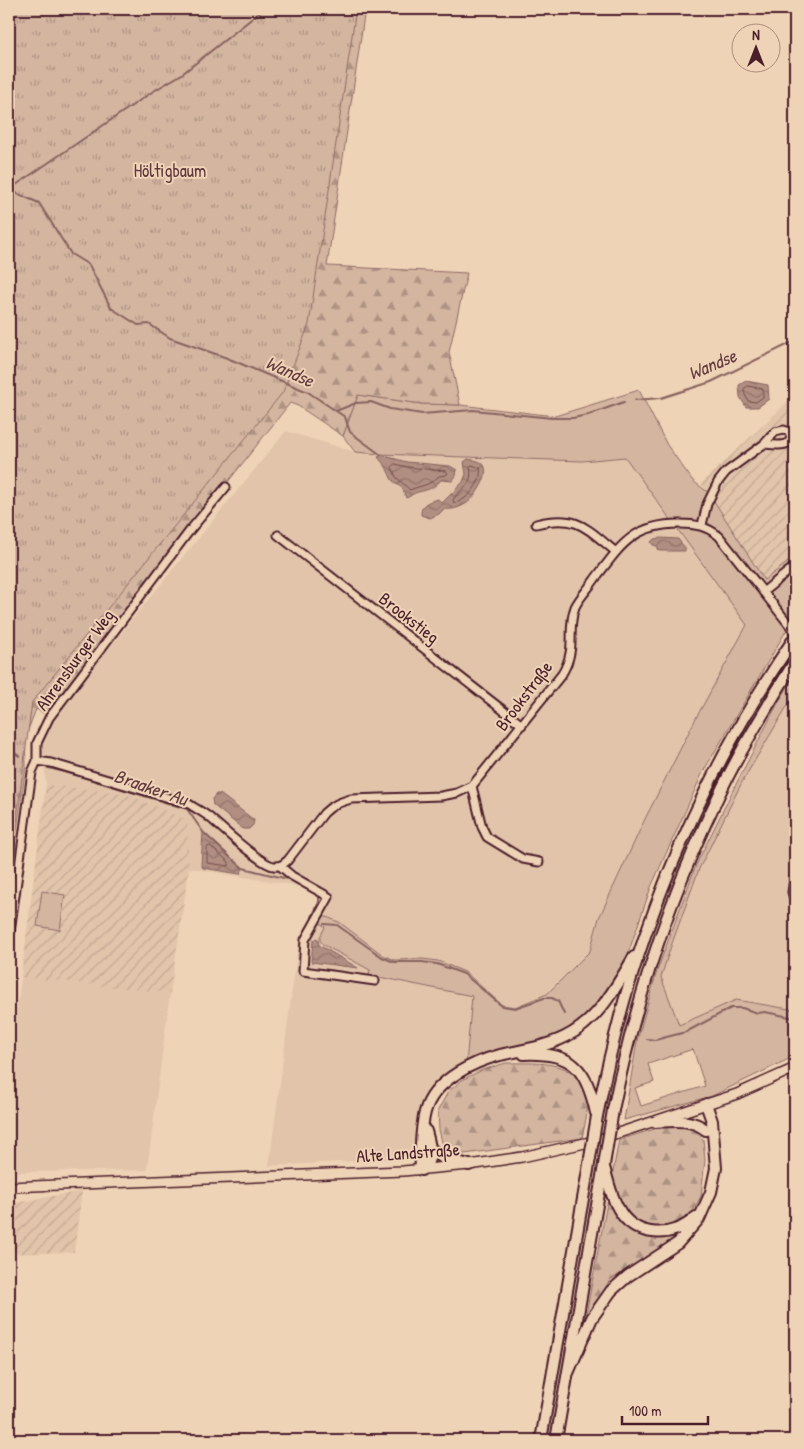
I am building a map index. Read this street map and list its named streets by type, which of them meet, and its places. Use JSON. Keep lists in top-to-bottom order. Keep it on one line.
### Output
{"streets":{"main road":["Alte Landstraße"],"street":["Brookstieg","Ahrensburger Weg","Brookstraße"]},"crossings":[["Brookstieg","Brookstraße"]],"water":["Wandse","Braaker Au"],"parks":["Höltigbaum"],"scale_bar":"100 m","north":"top"}
